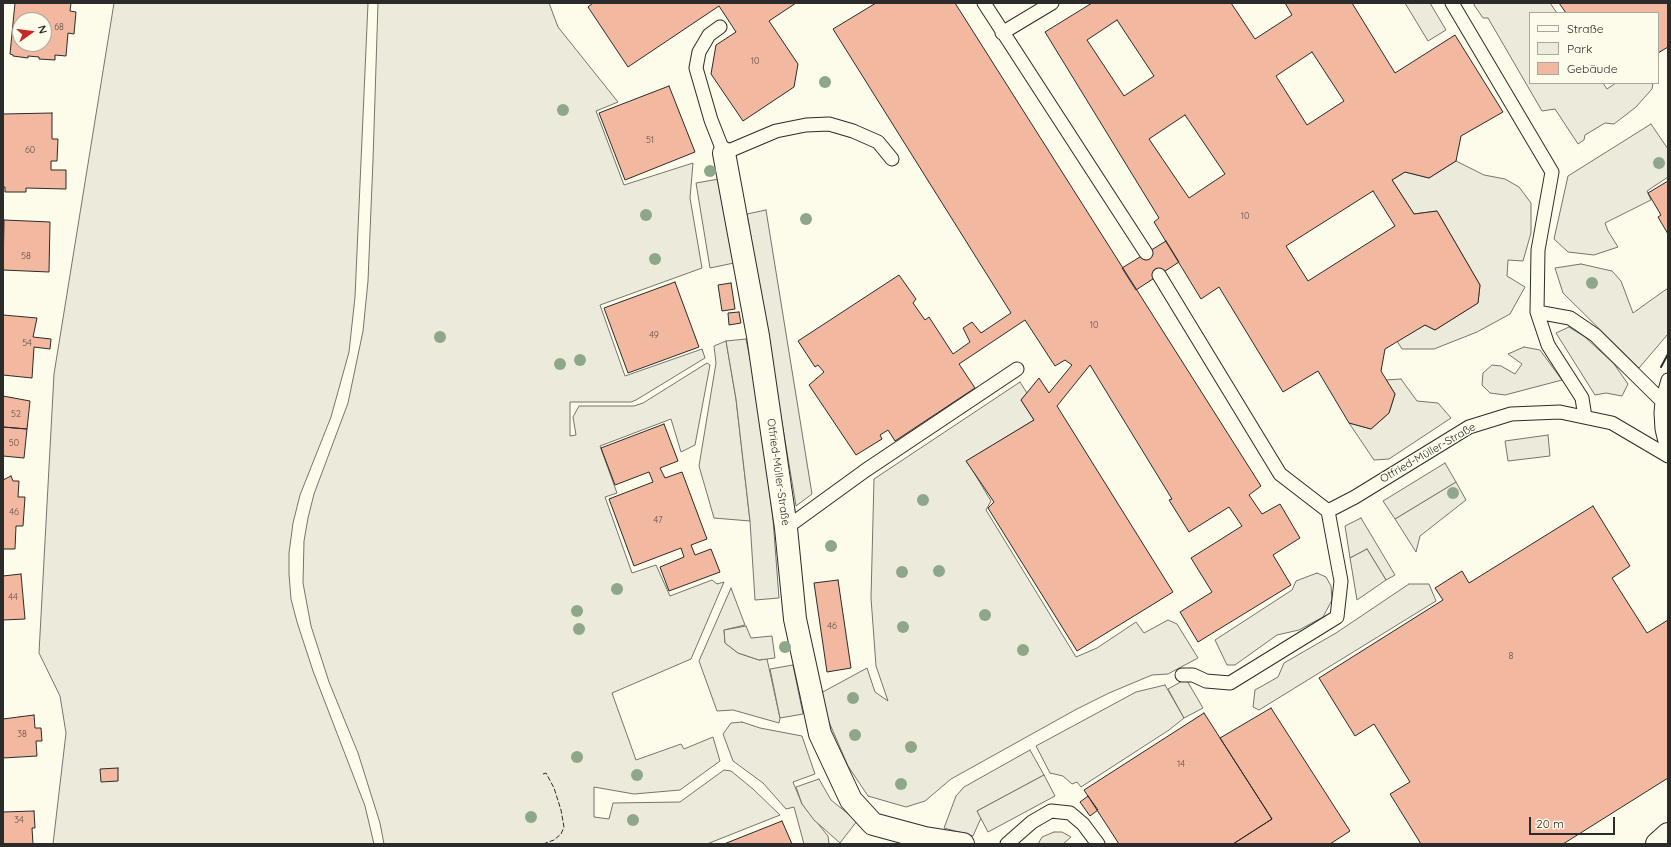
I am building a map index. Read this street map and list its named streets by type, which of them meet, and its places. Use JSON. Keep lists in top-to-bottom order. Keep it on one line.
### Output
{"streets":{"street":["Otfried-Müller-Straße"]},"house_numbers":["68","10","51","60","10","58","10","49","54","52","50","46","47","44","46","8","38","14","34"],"legend":["Straße","Park","Gebäude"],"scale_bar":"20 m","north":"right"}
